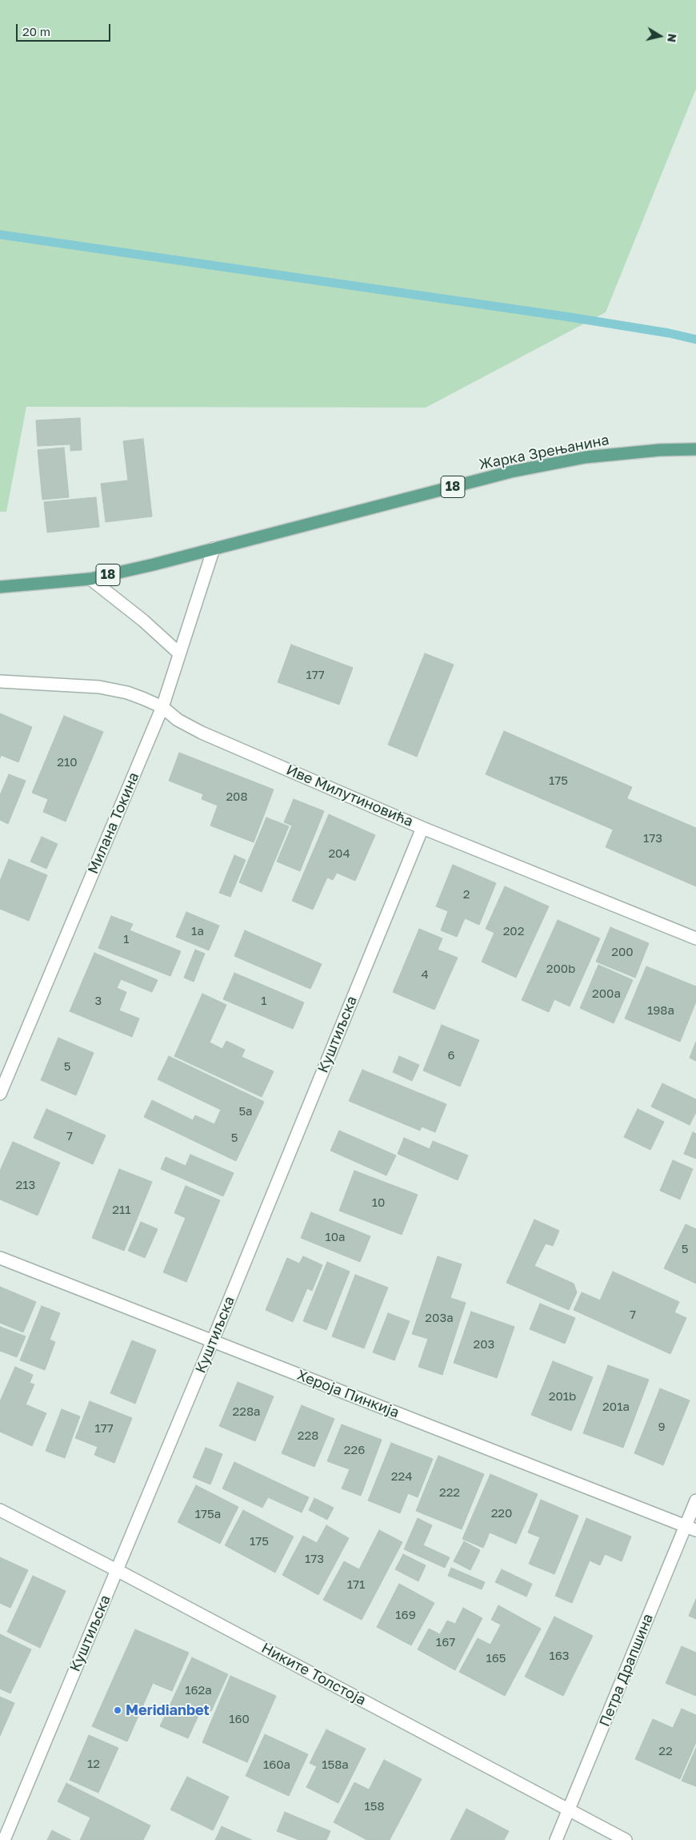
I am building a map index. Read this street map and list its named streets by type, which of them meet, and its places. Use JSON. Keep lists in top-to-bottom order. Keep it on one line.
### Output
{"streets":{"main road":["Жарка Зрењанина","18"],"street":["Иве Милутиновића","Милана Токина","Куштиљска","Хероја Пинкија","Петра Драпшина","Никите Толстоја"]},"crossings":[["Жарка Зрењанина","18"],["Жарка Зрењанина","Милана Токина"],["18","Милана Токина"],["Иве Милутиновића","Милана Токина"],["Иве Милутиновића","Куштиљска"],["Куштиљска","Хероја Пинкија"],["Куштиљска","Никите Толстоја"],["Хероја Пинкија","Петра Драпшина"],["Петра Драпшина","Никите Толстоја"]],"places":["Meridianbet"],"house_numbers":["177","210","175","208","173","204","2","1a","202","1","200","200b","4","200a","3","1","198a","6","5","5a","7","5","213","10","211","10a","5","7","203a","203","201b","201a","228a","9","177","228","226","224","222","220","175a","175","173","171","169","167","163","165","162a","160","22","12","160a","158a","158"],"scale_bar":"20 m","north":"right"}
